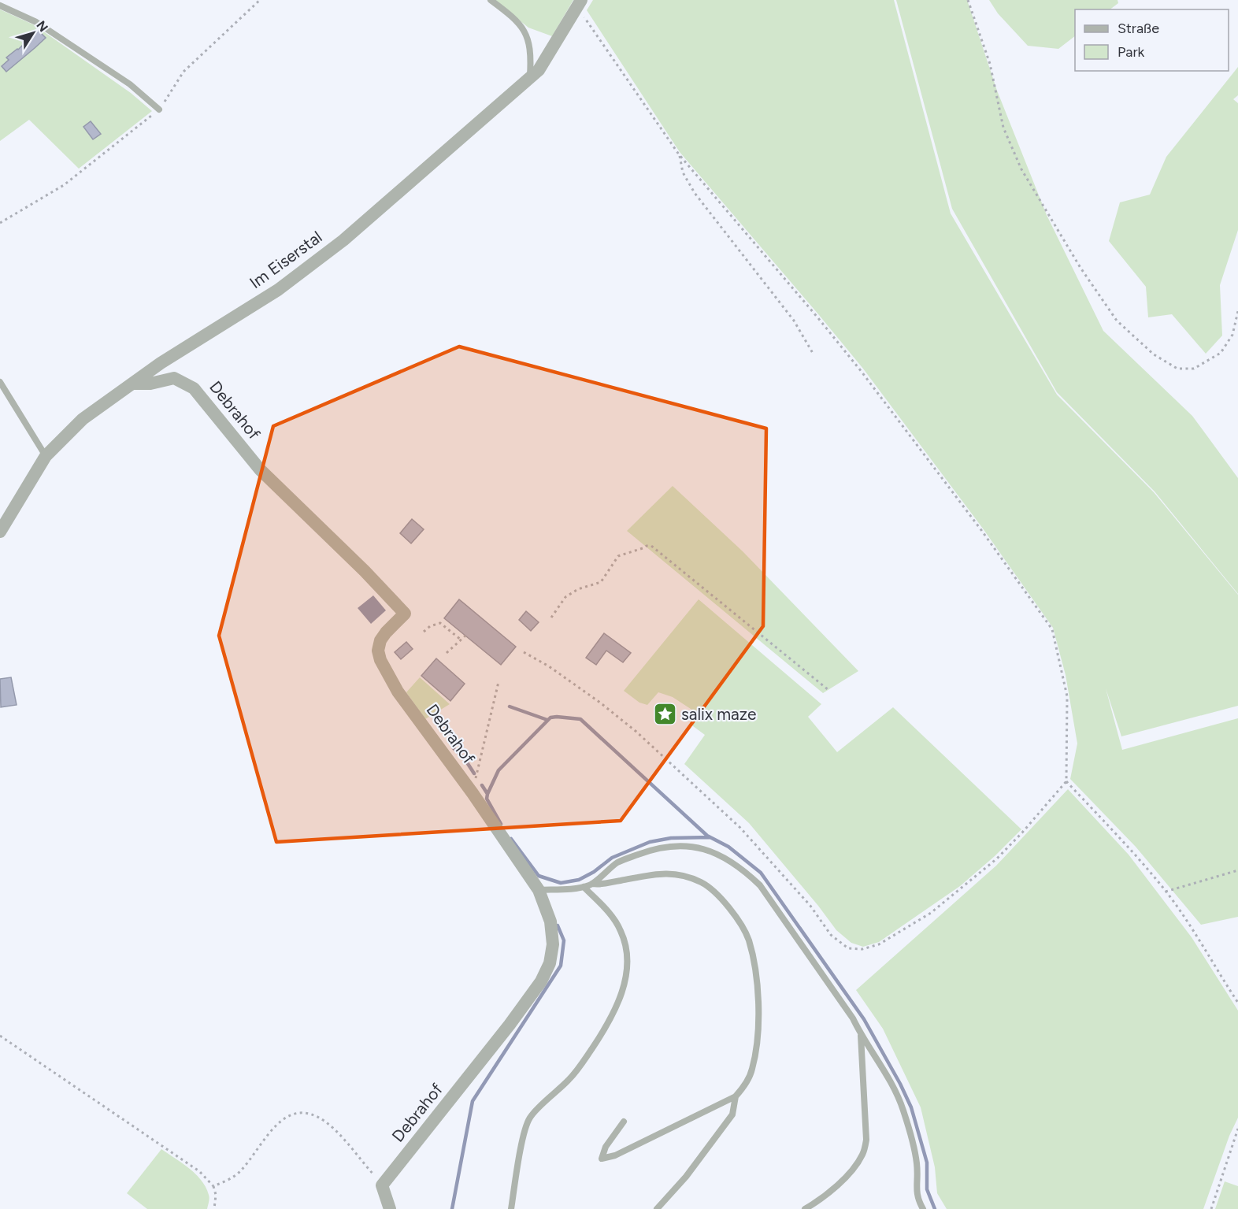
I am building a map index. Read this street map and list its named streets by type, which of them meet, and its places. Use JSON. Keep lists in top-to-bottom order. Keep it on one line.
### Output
{"streets":{"street":["Im Eiserstal","Debrahof"]},"crossings":[["Im Eiserstal","Debrahof"]],"places":{"place":["salix maze"]},"legend":["Straße","Park"],"north":"top right"}
